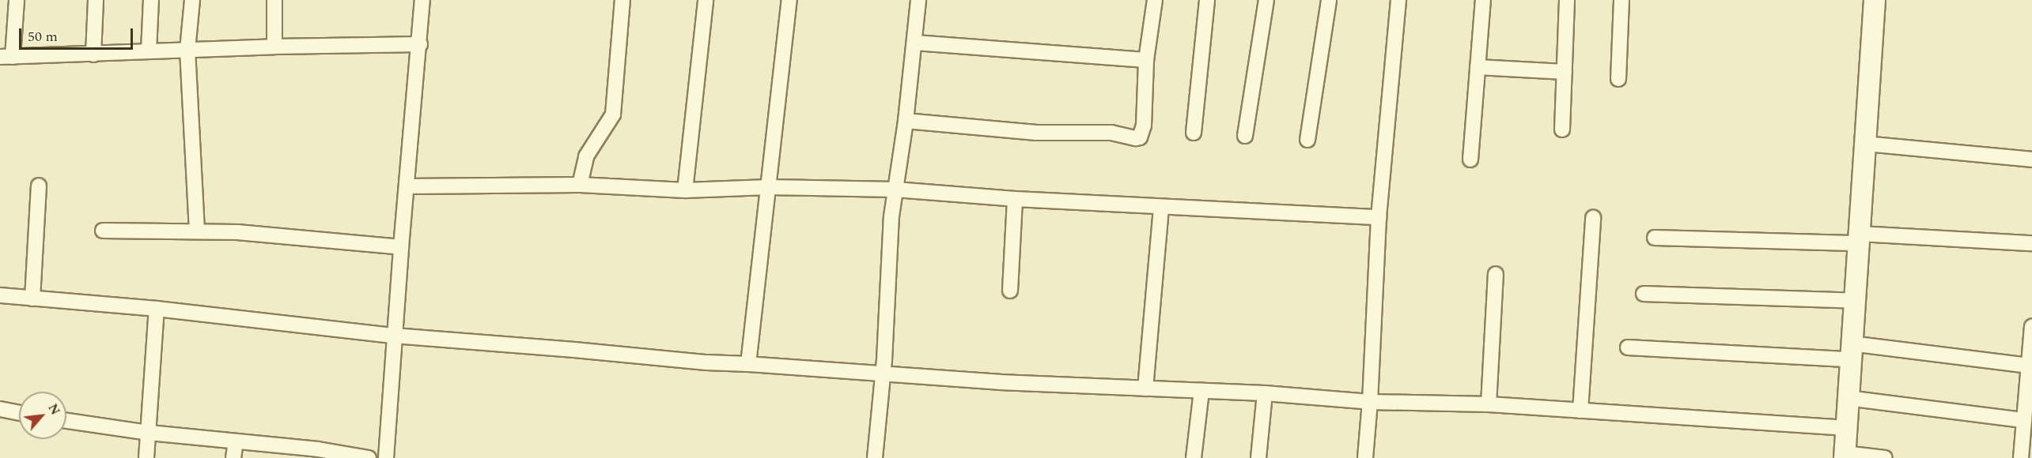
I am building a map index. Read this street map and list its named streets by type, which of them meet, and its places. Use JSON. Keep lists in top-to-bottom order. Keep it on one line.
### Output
{"scale_bar":"50 m","north":"top right"}
